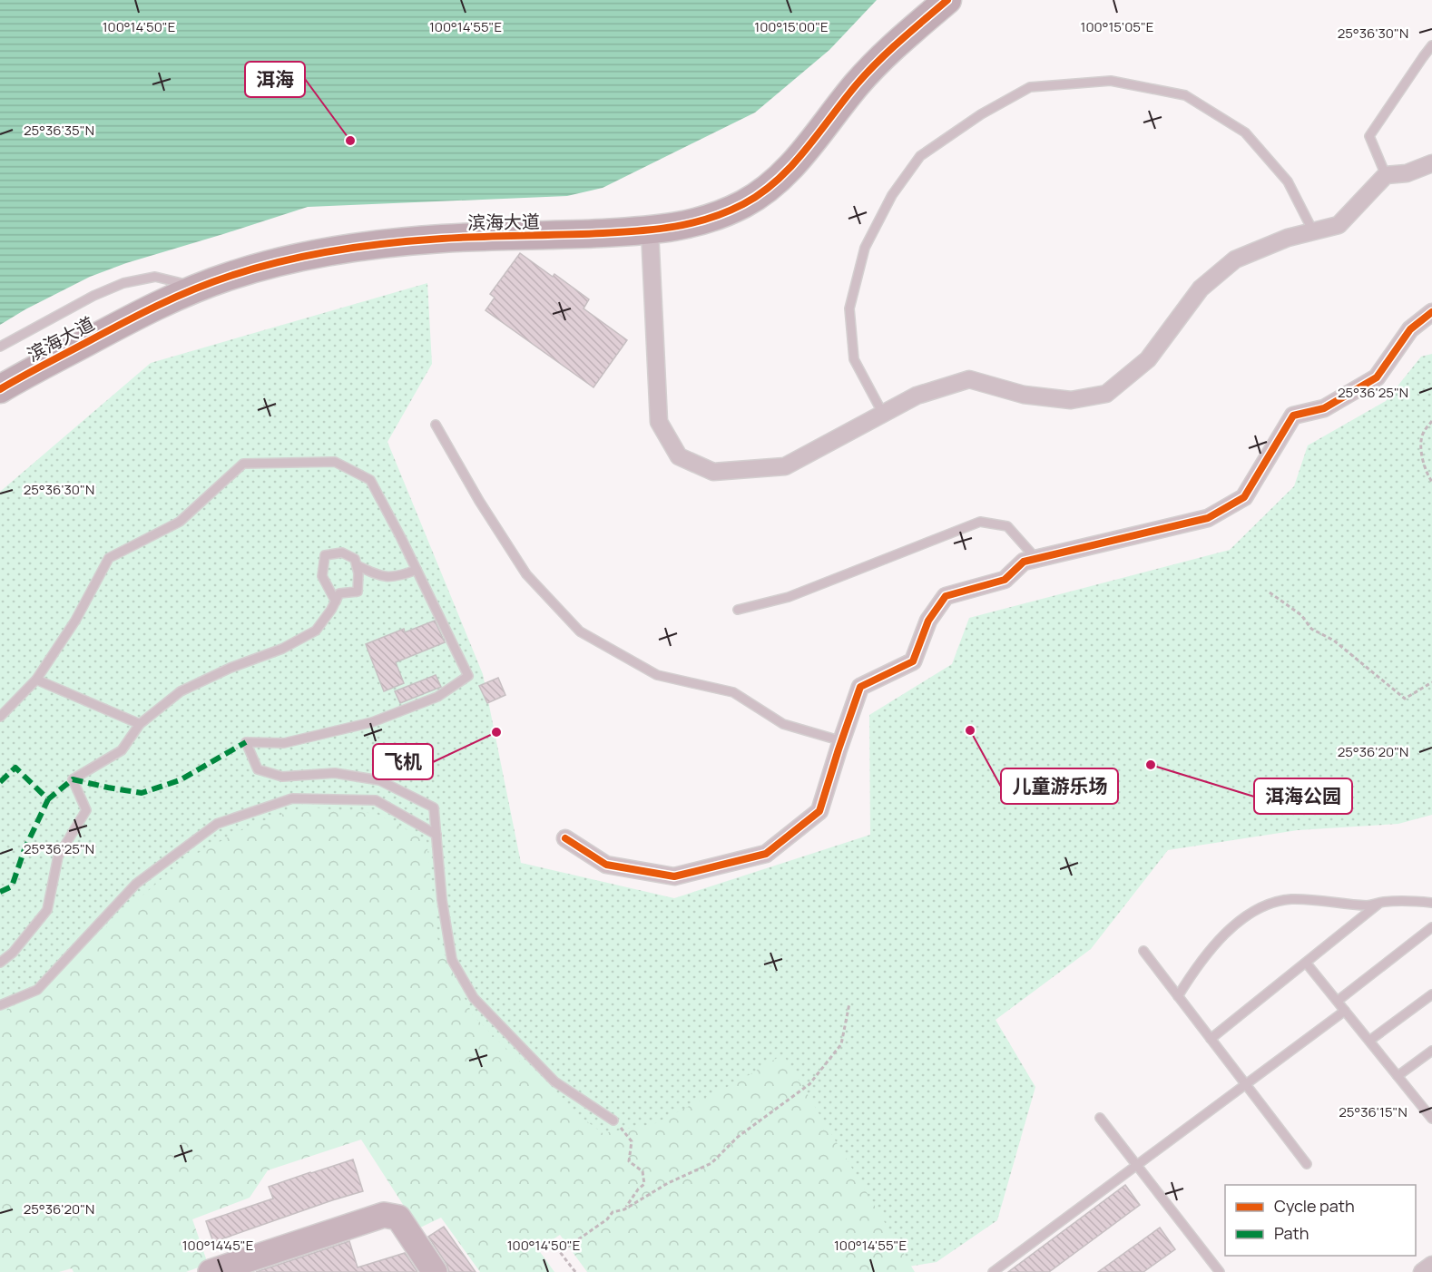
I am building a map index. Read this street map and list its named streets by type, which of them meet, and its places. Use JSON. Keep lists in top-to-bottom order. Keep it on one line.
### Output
{"streets":{"main road":["滨海大道"]},"places":["洱海","儿童游乐场","飞机","洱海公园"],"legend":["Cycle path","Path"],"coordinates":["100°14'50\"E","100°14'55\"E","100°15'00\"E","100°15'05\"E","25°36'30\"N","25°36'35\"N","25°36'25\"N","25°36'20\"N","25°36'15\"N","100°14'45\"E"]}
